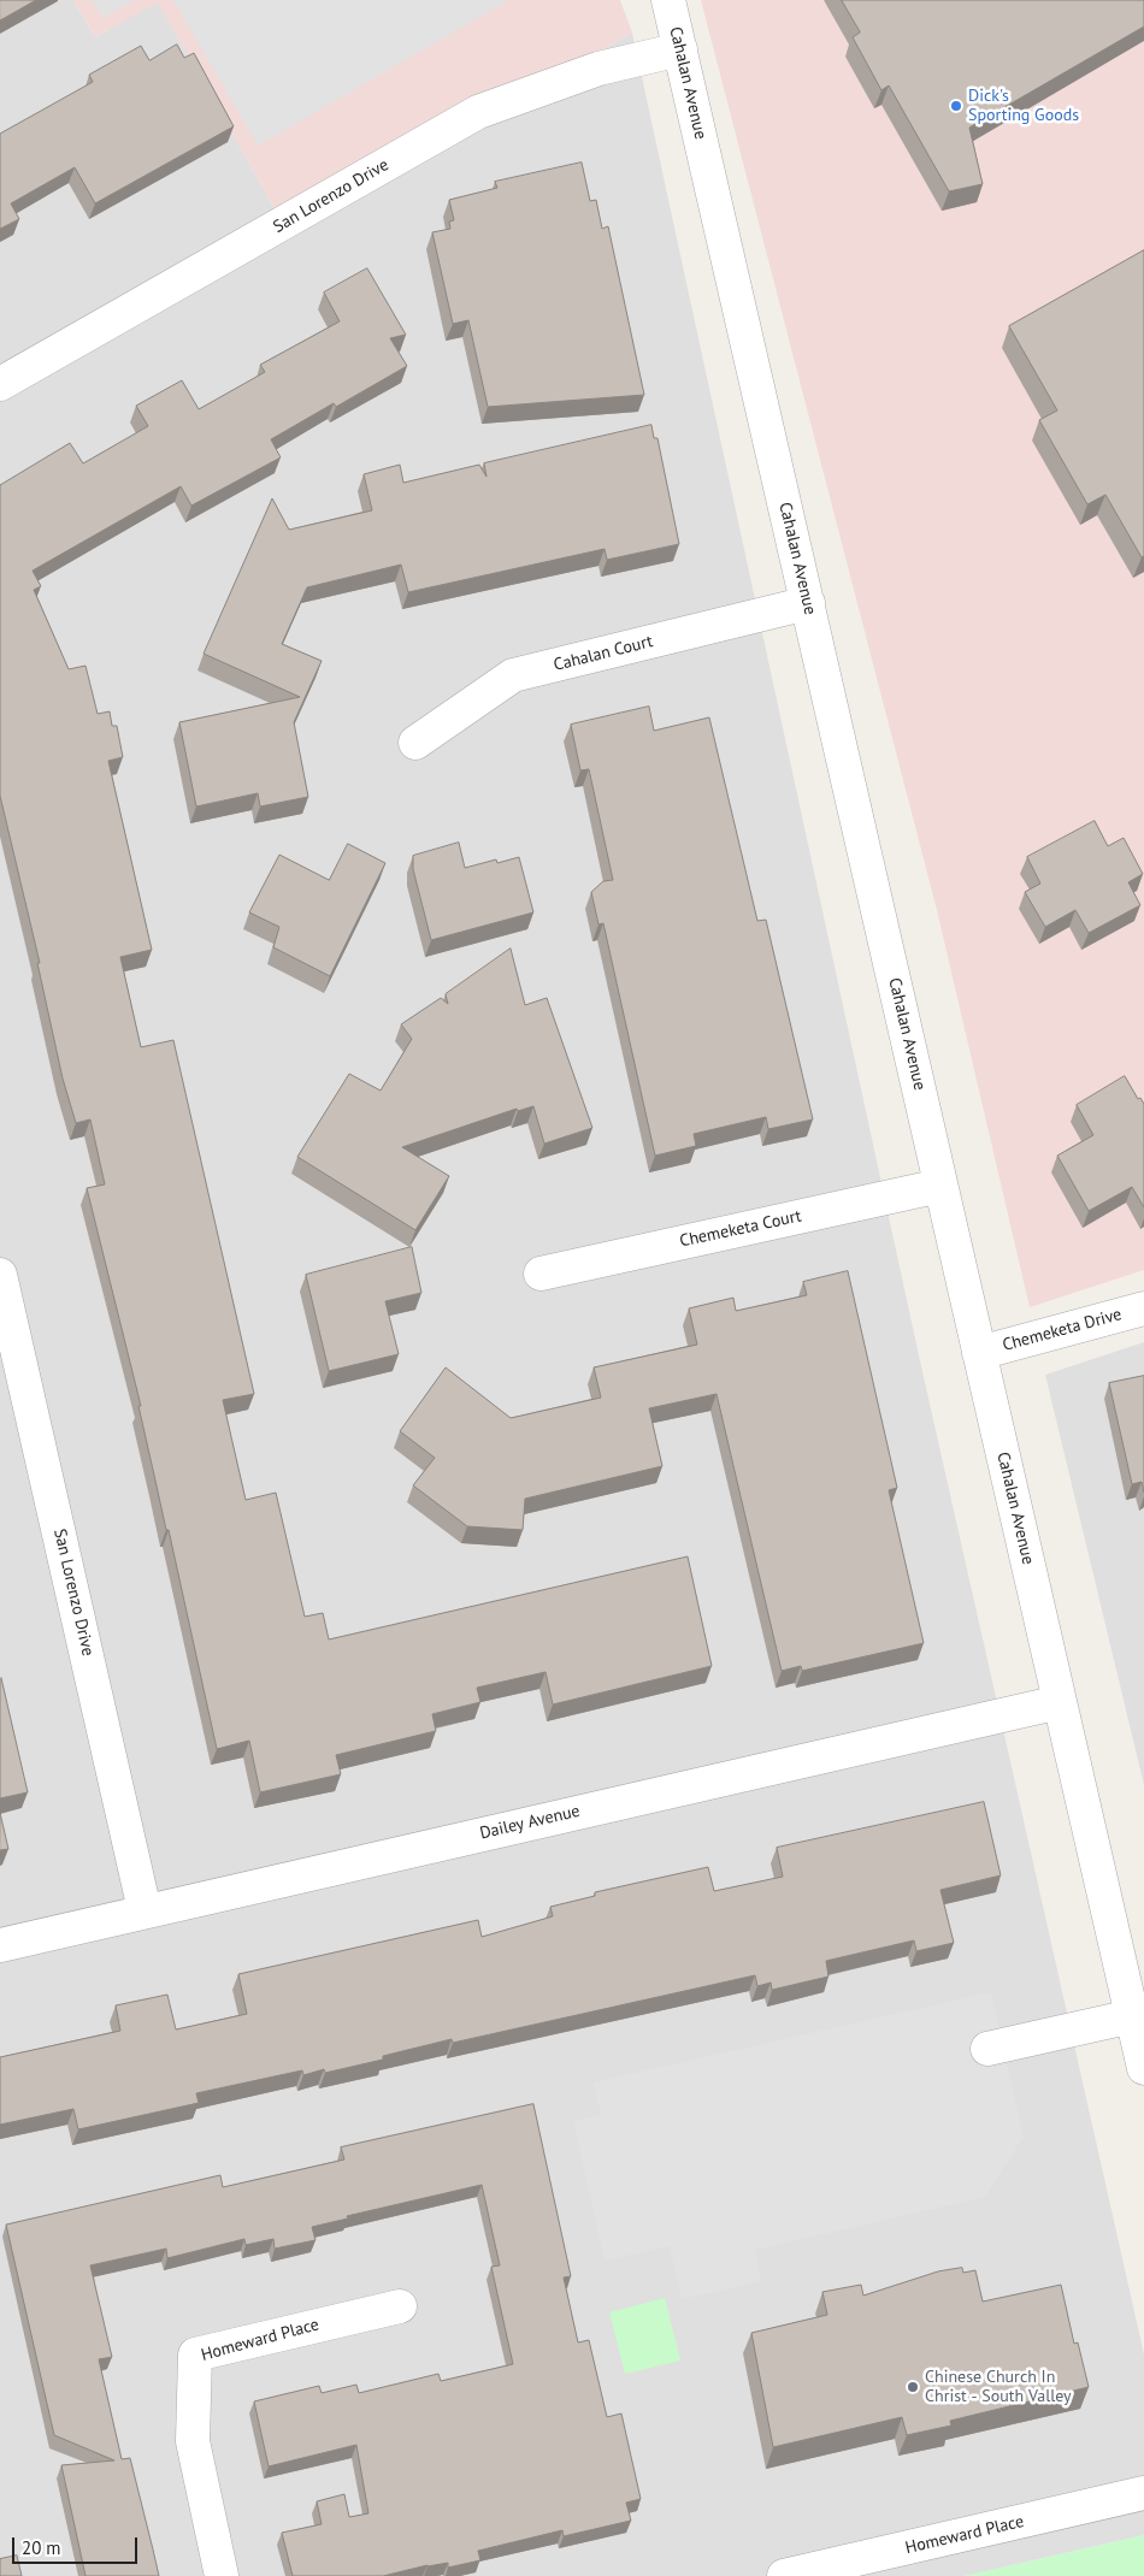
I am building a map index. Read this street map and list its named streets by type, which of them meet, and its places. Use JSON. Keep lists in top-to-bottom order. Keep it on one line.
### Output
{"streets":{"street":["Cahalan Avenue","San Lorenzo Drive","Cahalan Court","Chemeketa Court","Chemeketa Drive","Dailey Avenue","Homeward Place"]},"crossings":[["Cahalan Avenue","San Lorenzo Drive"],["Cahalan Avenue","Cahalan Court"],["Cahalan Avenue","Chemeketa Court"],["Cahalan Avenue","Chemeketa Drive"],["Cahalan Avenue","Dailey Avenue"],["San Lorenzo Drive","Dailey Avenue"]],"places":["Dick's Sporting Goods","Chinese Church In Christ - South Valley"],"scale_bar":"20 m"}
